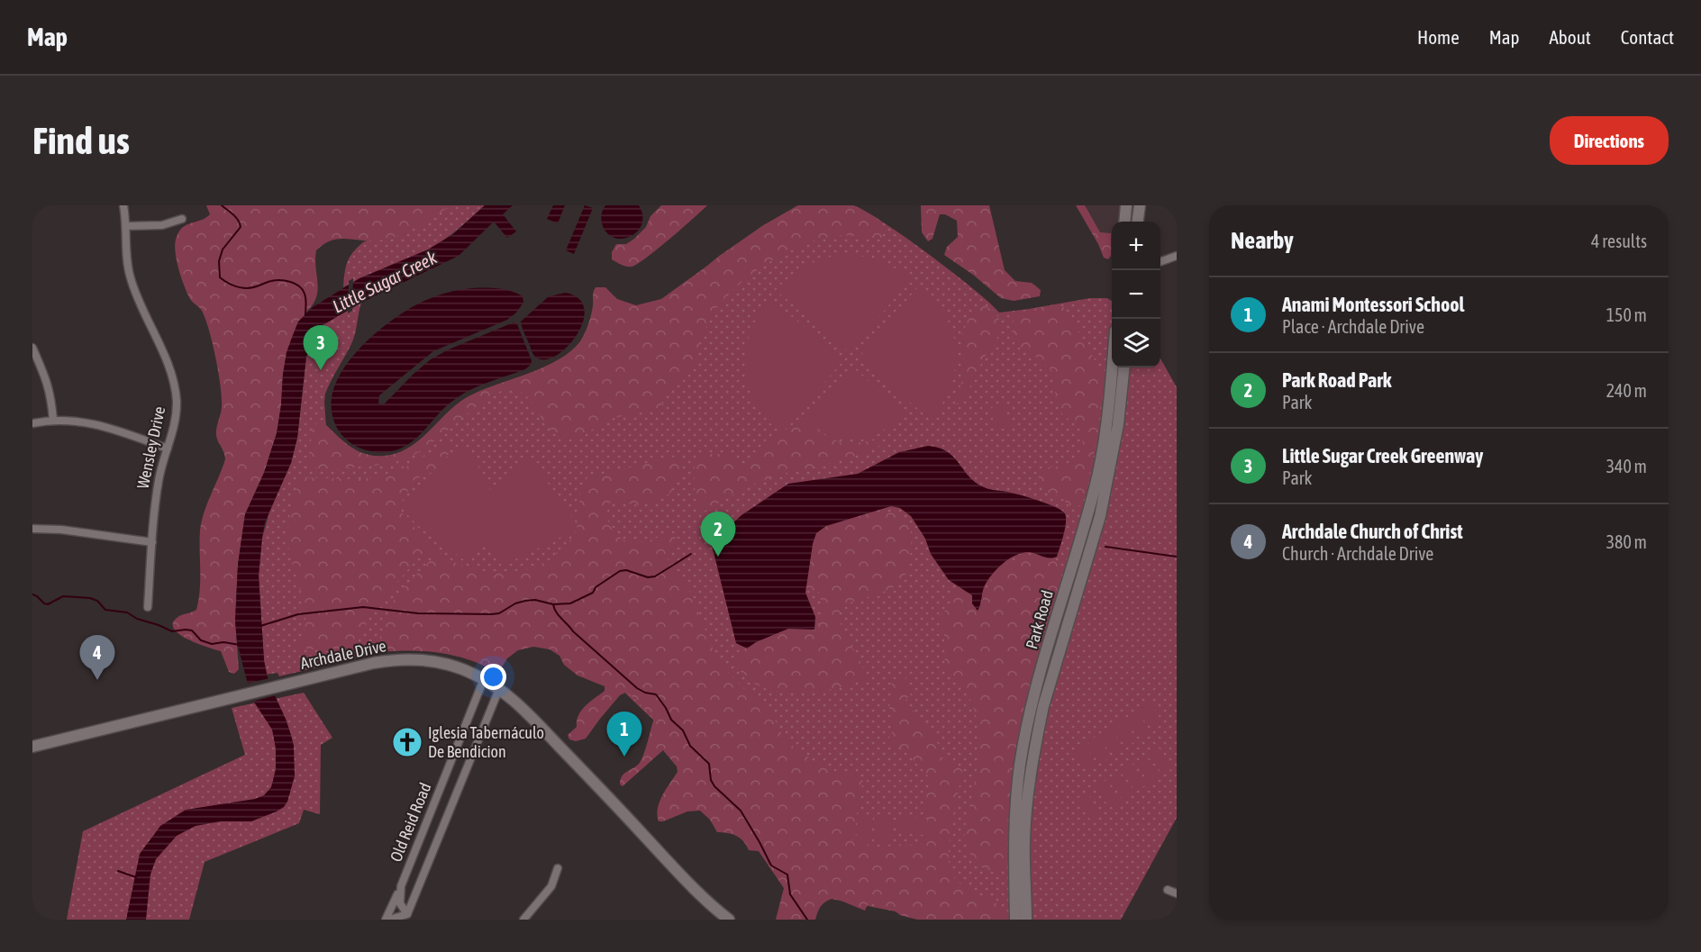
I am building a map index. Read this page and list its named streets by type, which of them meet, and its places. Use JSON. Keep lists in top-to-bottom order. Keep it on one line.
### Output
{"streets":{"main road":["Park Road","Archdale Drive"],"street":["Wensley Drive","Old Reid Road"]},"crossings":[["Archdale Drive","Old Reid Road"]],"water":["Little Sugar Creek"],"places":{"church":["Iglesia Tabernáculo De Bendicion"]},"page":{"header":"Map","nav":["Home","Map","About","Contact"],"buttons":"Directions","title":"Find us","heading":["Nearby","4 results"],"map_buttons":["+","−"],"list":[{"mark":"1","name":"Anami Montessori School","note":"Place · Archdale Drive","value":"150 m"},{"mark":"2","name":"Park Road Park","note":"Park","value":"240 m"},{"mark":"3","name":"Little Sugar Creek Greenway","note":"Park","value":"340 m"},{"mark":"4","name":"Archdale Church of Christ","note":"Church · Archdale Drive","value":"380 m"}],"pins":["3","2","4","1"]}}
